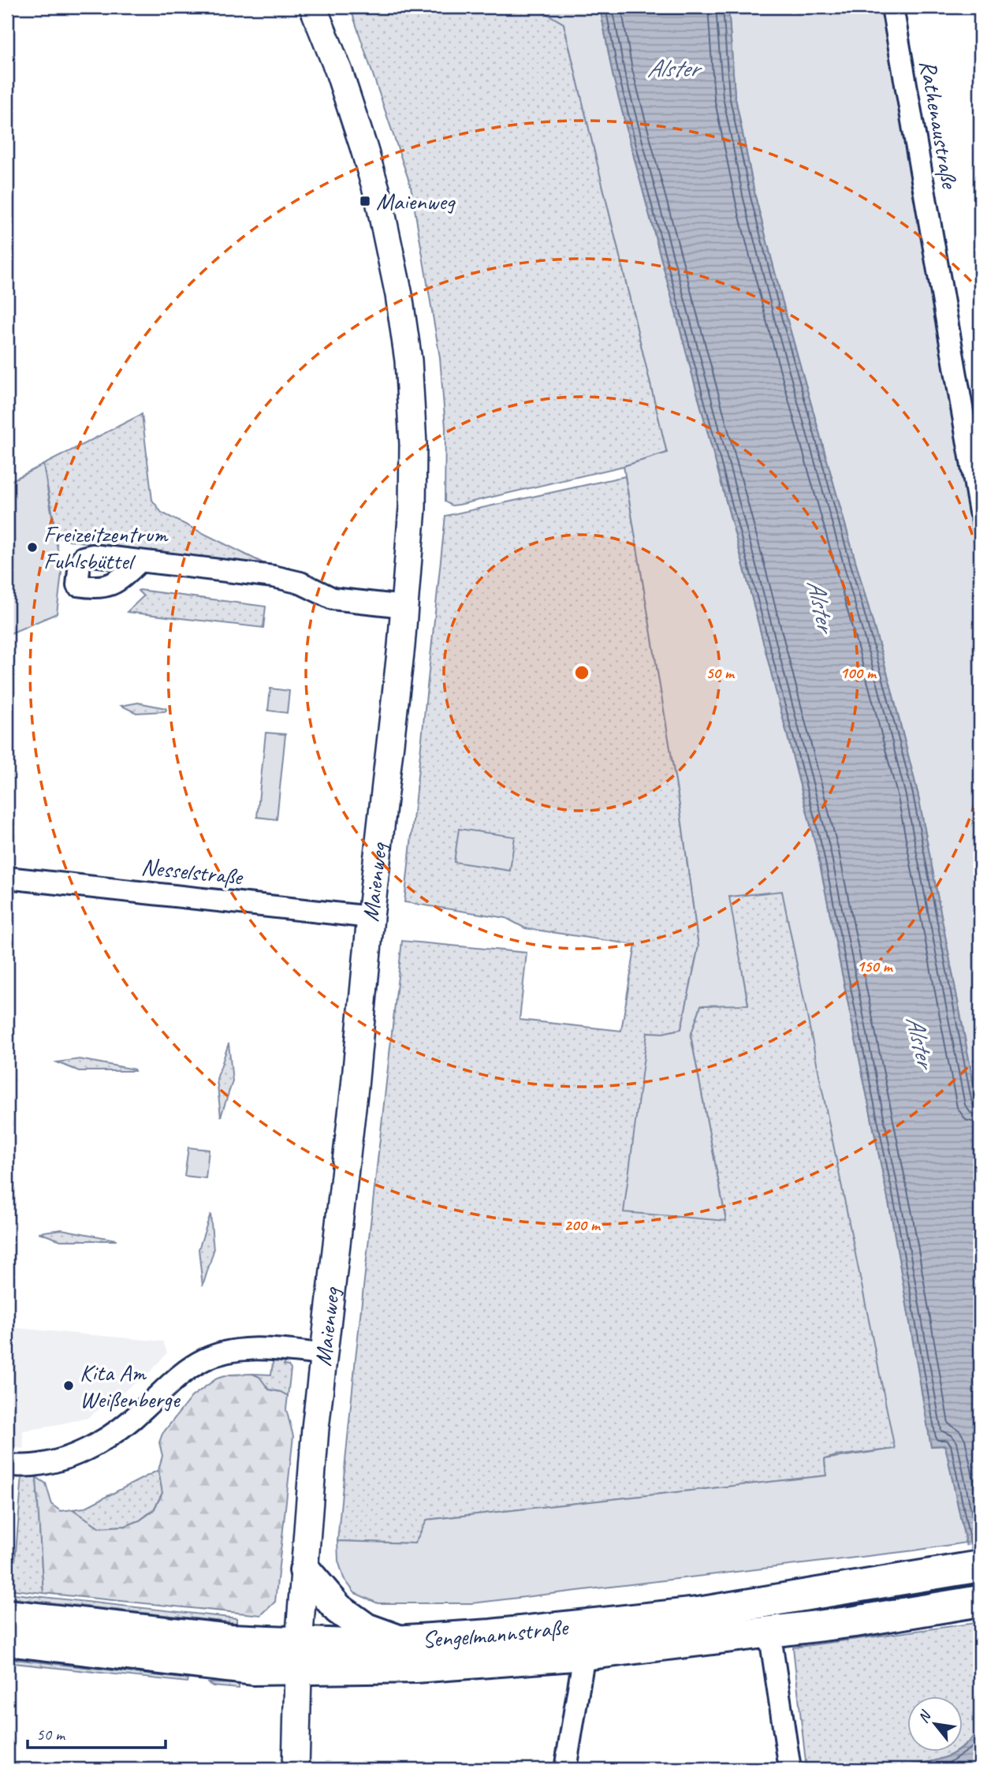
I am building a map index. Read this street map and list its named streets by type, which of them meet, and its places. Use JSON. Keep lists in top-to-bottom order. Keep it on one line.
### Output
{"streets":{"main road":["Sengelmannstraße"],"street":["Rathenaustraße","Nesselstraße","Maienweg"]},"crossings":[["Nesselstraße","Maienweg"],["Maienweg","Sengelmannstraße"]],"water":["Alster"],"places":{"transit":["Maienweg"],"other":["Freizeitzentrum Fuhlsbüttel","Kita Am Weißenberge"]},"scale_bar":"50 m","north":"top left","rings":["50 m","100 m","150 m","200 m"]}
